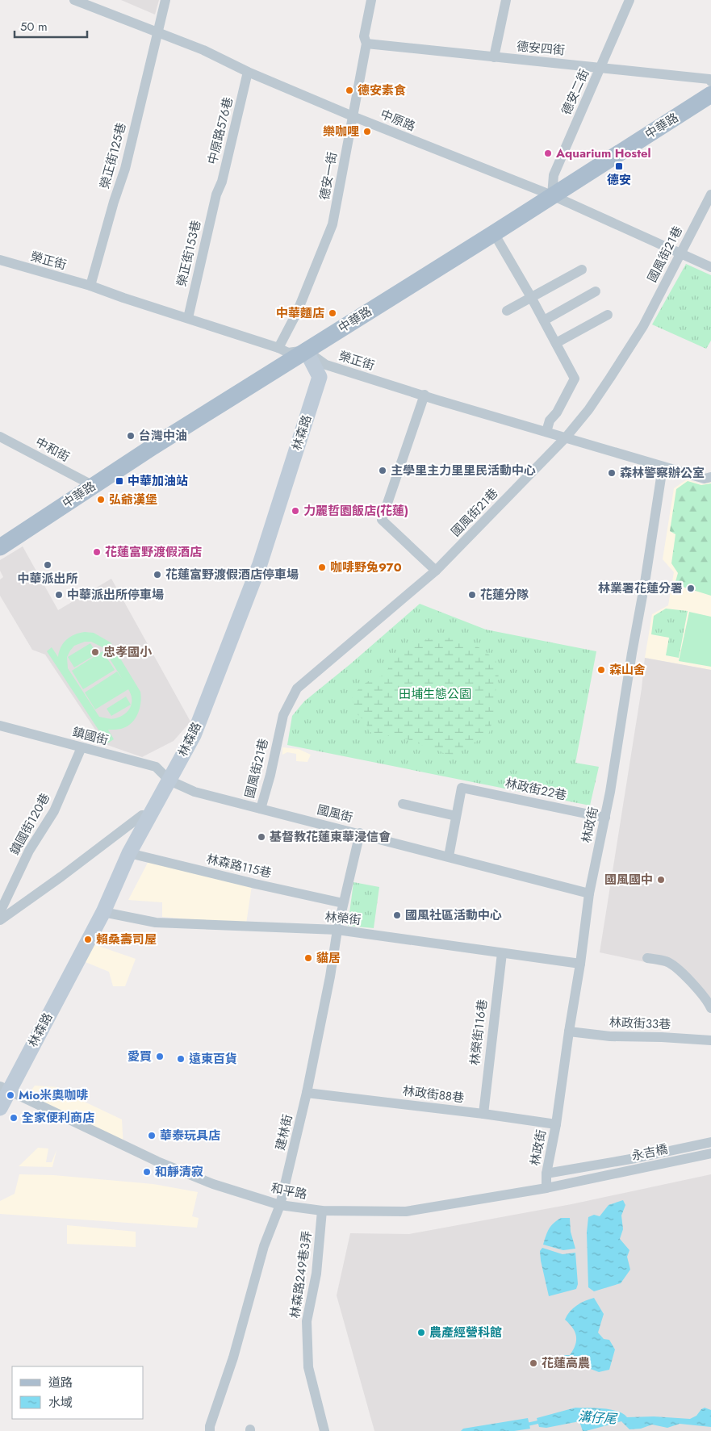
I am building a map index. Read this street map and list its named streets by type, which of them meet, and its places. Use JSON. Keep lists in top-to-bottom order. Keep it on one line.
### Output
{"streets":{"main road":["中華路"],"street":["德安四街","德安二街","中原路","中原路576巷","榮正街125巷","德安一街","榮正街153巷","國風街21巷","榮正街","林森路","中和街","鎮國街","林政街22巷","國風街","鎮國街120巷","林政街","林森路115巷","林榮街","林政街33巷","林榮街116巷","林政街88巷","建林街","永吉橋","和平路","林森路249巷3弄"]},"crossings":[["德安四街","德安二街"],["德安四街","中華路"],["德安四街","德安一街"],["德安二街","中原路"],["德安二街","中華路"],["中原路","中華路"],["中原路","中原路576巷"],["中原路","榮正街125巷"],["中原路","德安一街"],["中原路","國風街21巷"],["中華路","榮正街"],["中華路","林森路"],["中華路","中和街"],["中原路576巷","榮正街153巷"],["榮正街125巷","榮正街"],["德安一街","榮正街"],["榮正街153巷","榮正街"],["國風街21巷","榮正街"],["國風街21巷","國風街"],["榮正街","林森路"],["榮正街","林政街"],["林森路","鎮國街"],["林森路","國風街"],["林森路","林森路115巷"],["林森路","林榮街"],["林森路","和平路"],["鎮國街","國風街"],["鎮國街","鎮國街120巷"],["林政街22巷","林政街"],["國風街","林政街"],["國風街","建林街"],["林政街","林榮街"],["林政街","林政街33巷"],["林政街","林政街88巷"],["林政街","和平路"],["林森路115巷","建林街"],["林榮街","林榮街116巷"],["林榮街","建林街"],["林榮街116巷","林政街88巷"],["林政街88巷","建林街"],["建林街","和平路"],["永吉橋","和平路"],["和平路","林森路249巷3弄"]],"water":["溝仔尾"],"parks":["田埔生態公園"],"places":{"other":["德安素食","樂咖哩","Aquarium Hostel","中華麵店","台灣中油","主學里主力里里民活動中心","森林警察辦公室","弘爺漢堡","力麗哲園飯店(花蓮)","花蓮富野渡假酒店","中華派出所","咖啡野兔970","花蓮富野渡假酒店停車場","林業署花蓮分署","中華派出所停車場","花蓮分隊","忠孝國小","森山舍","基督教花蓮東華浸信會","國風國中","國風社區活動中心","賴桑壽司屋","貓居","愛買","遠東百貨","Mio米奧咖啡","全家便利商店","華泰玩具店","和靜清寂","農產經營科館","花蓮高農"],"transit":["德安","中華加油站"]},"legend":["道路","水域"],"scale_bar":"50 m"}
